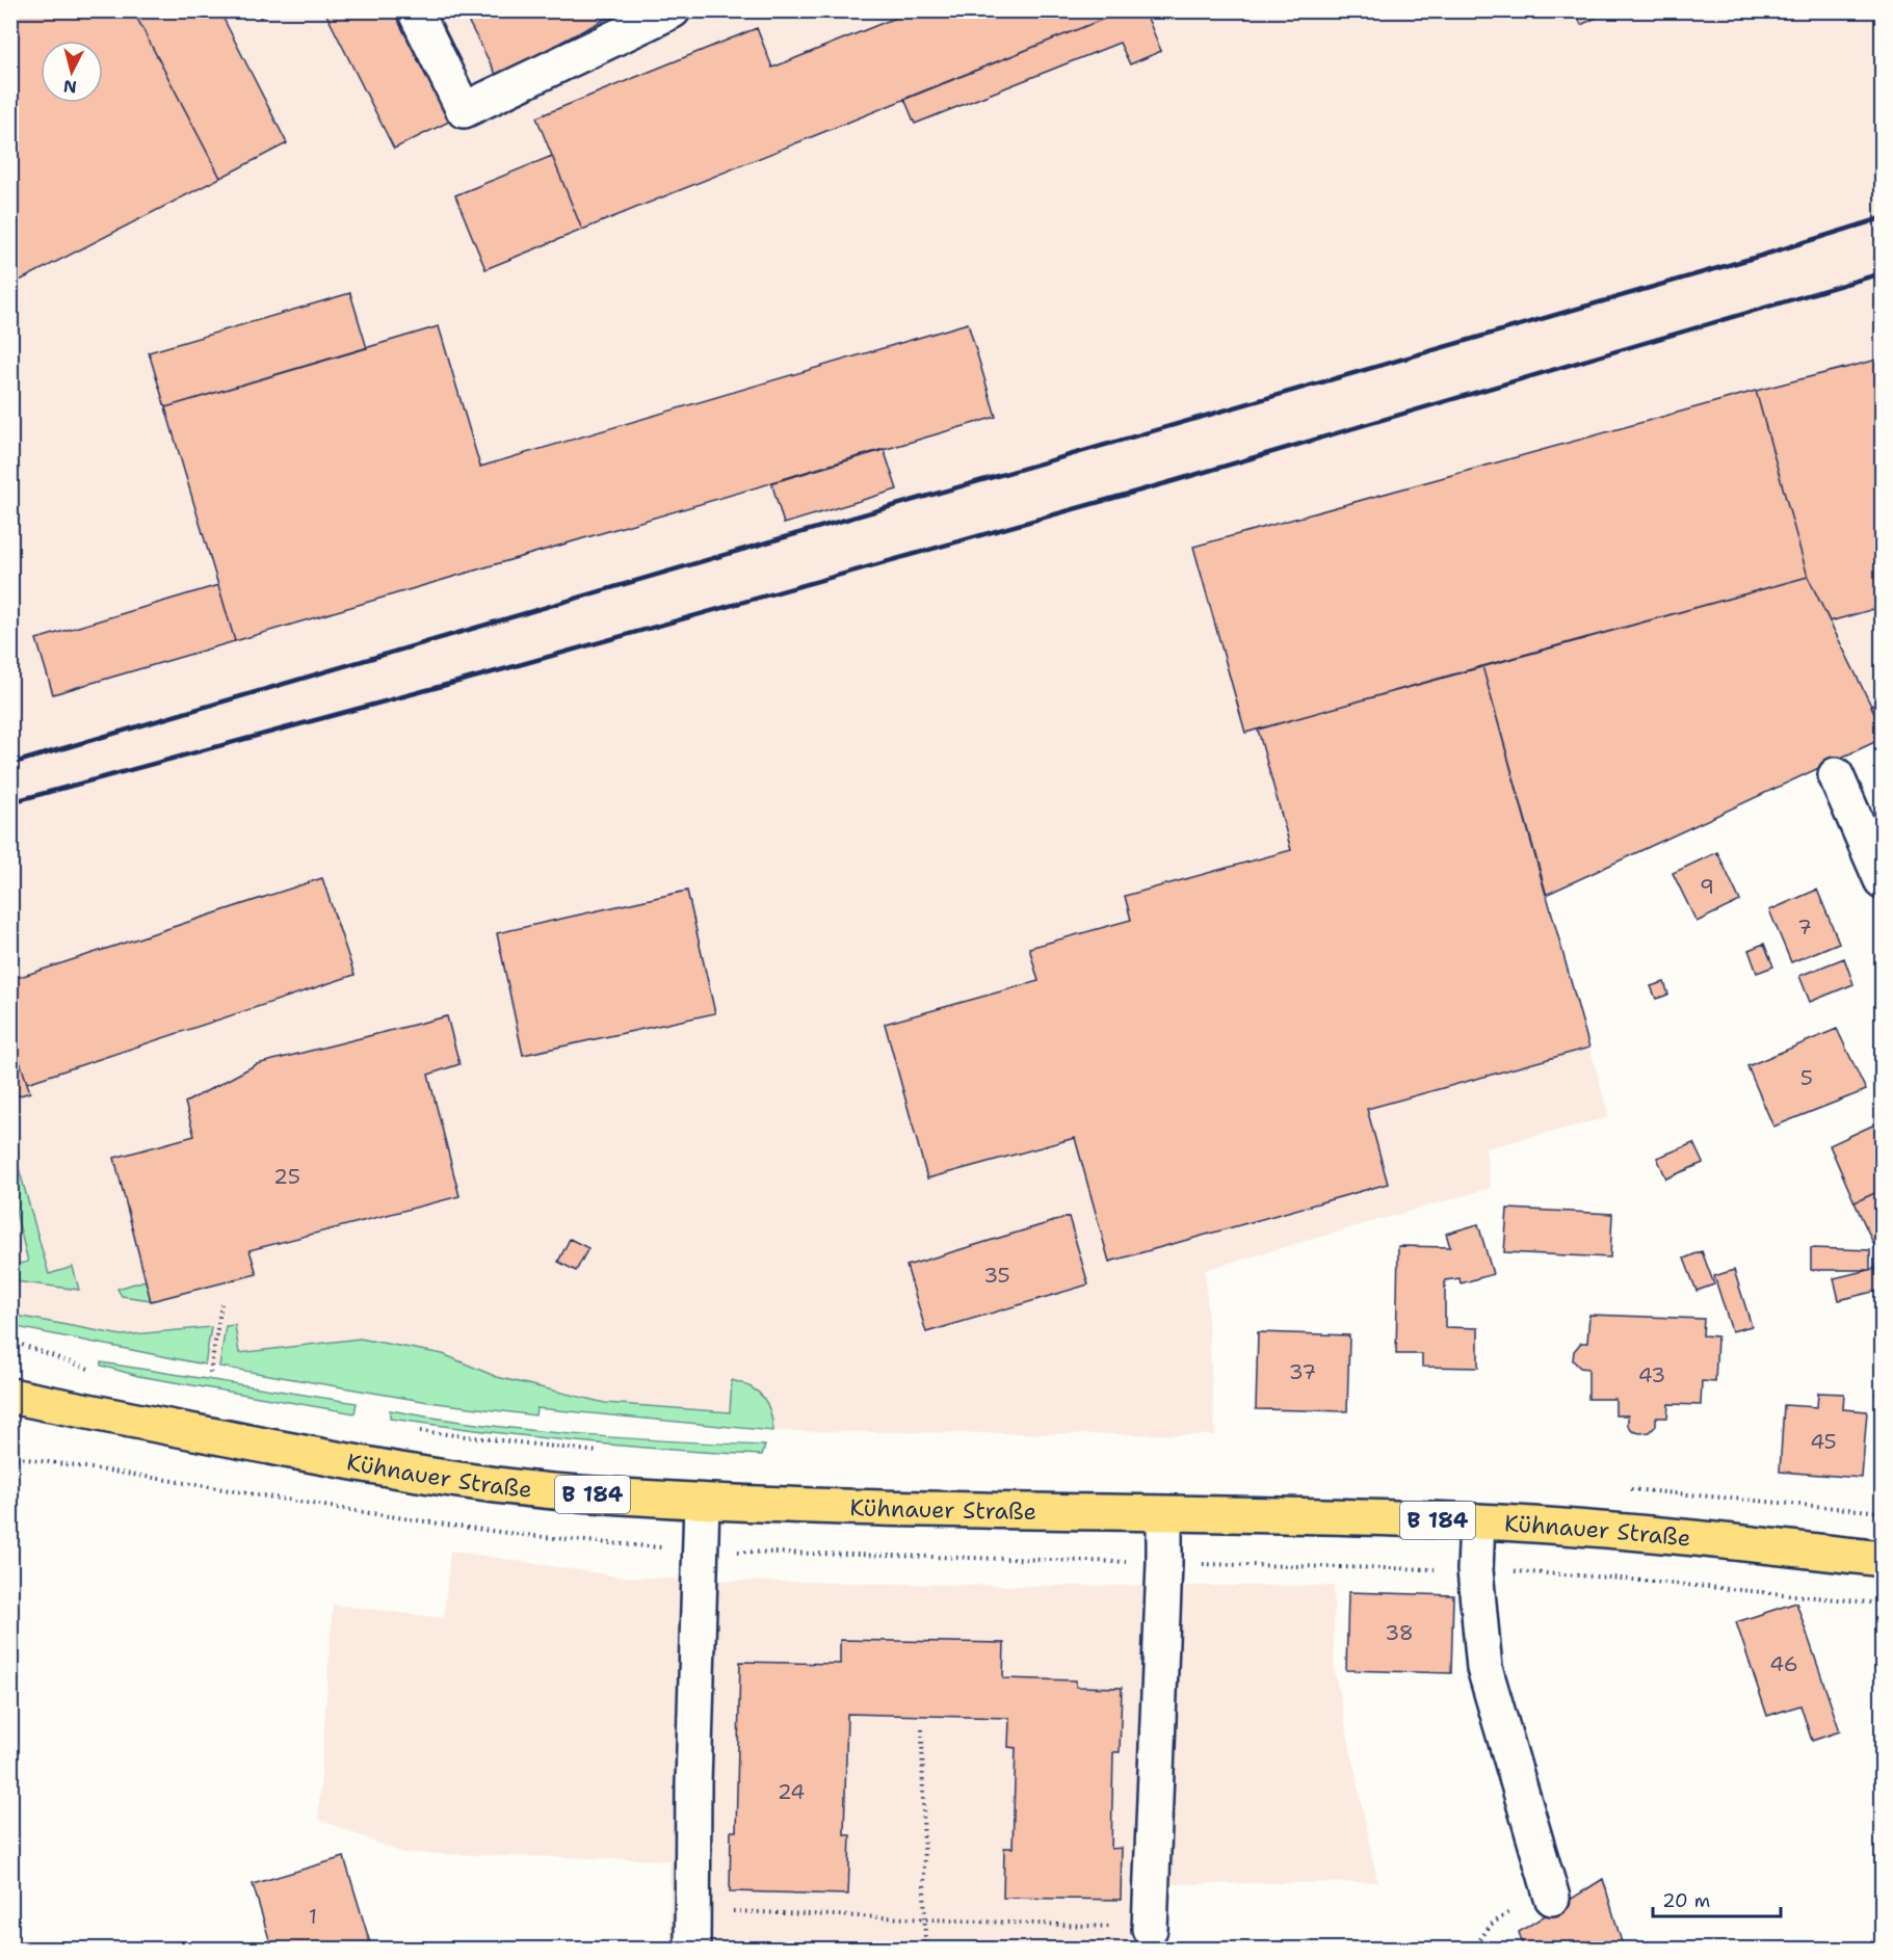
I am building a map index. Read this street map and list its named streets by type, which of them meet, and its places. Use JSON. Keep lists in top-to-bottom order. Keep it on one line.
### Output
{"streets":{"main road":["Kühnauer Straße","B 184"]},"house_numbers":["9","7","5","25","35","37","43","45","38","46","24","1"],"scale_bar":"20 m","north":"bottom"}
